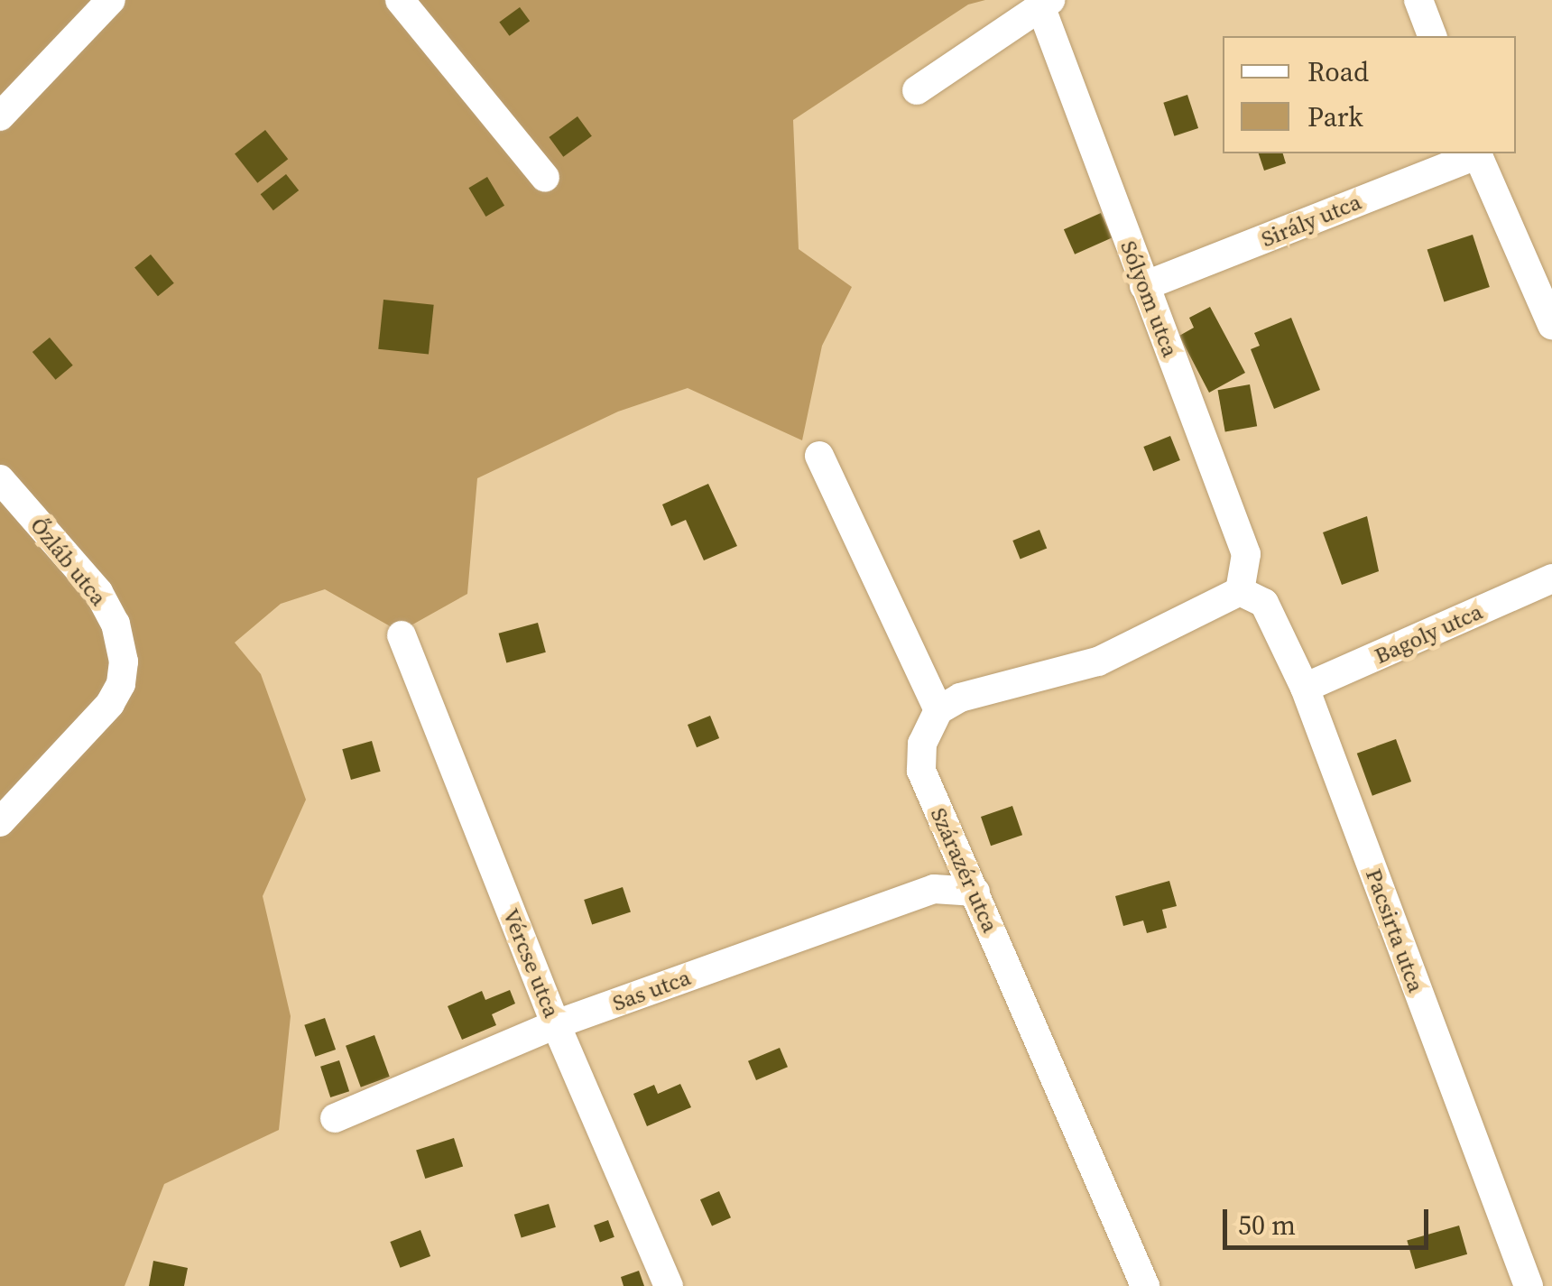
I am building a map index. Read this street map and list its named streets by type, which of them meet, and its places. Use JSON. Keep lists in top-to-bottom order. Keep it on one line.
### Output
{"streets":{"street":["Sirály utca","Sólyom utca","Őzláb utca","Bagoly utca","Szárazér utca","Pacsirta utca","Vércse utca","Sas utca"]},"crossings":[["Sirály utca","Sólyom utca"],["Sólyom utca","Pacsirta utca"],["Bagoly utca","Pacsirta utca"],["Szárazér utca","Sas utca"],["Vércse utca","Sas utca"]],"legend":["Road","Park"],"scale_bar":"50 m"}
